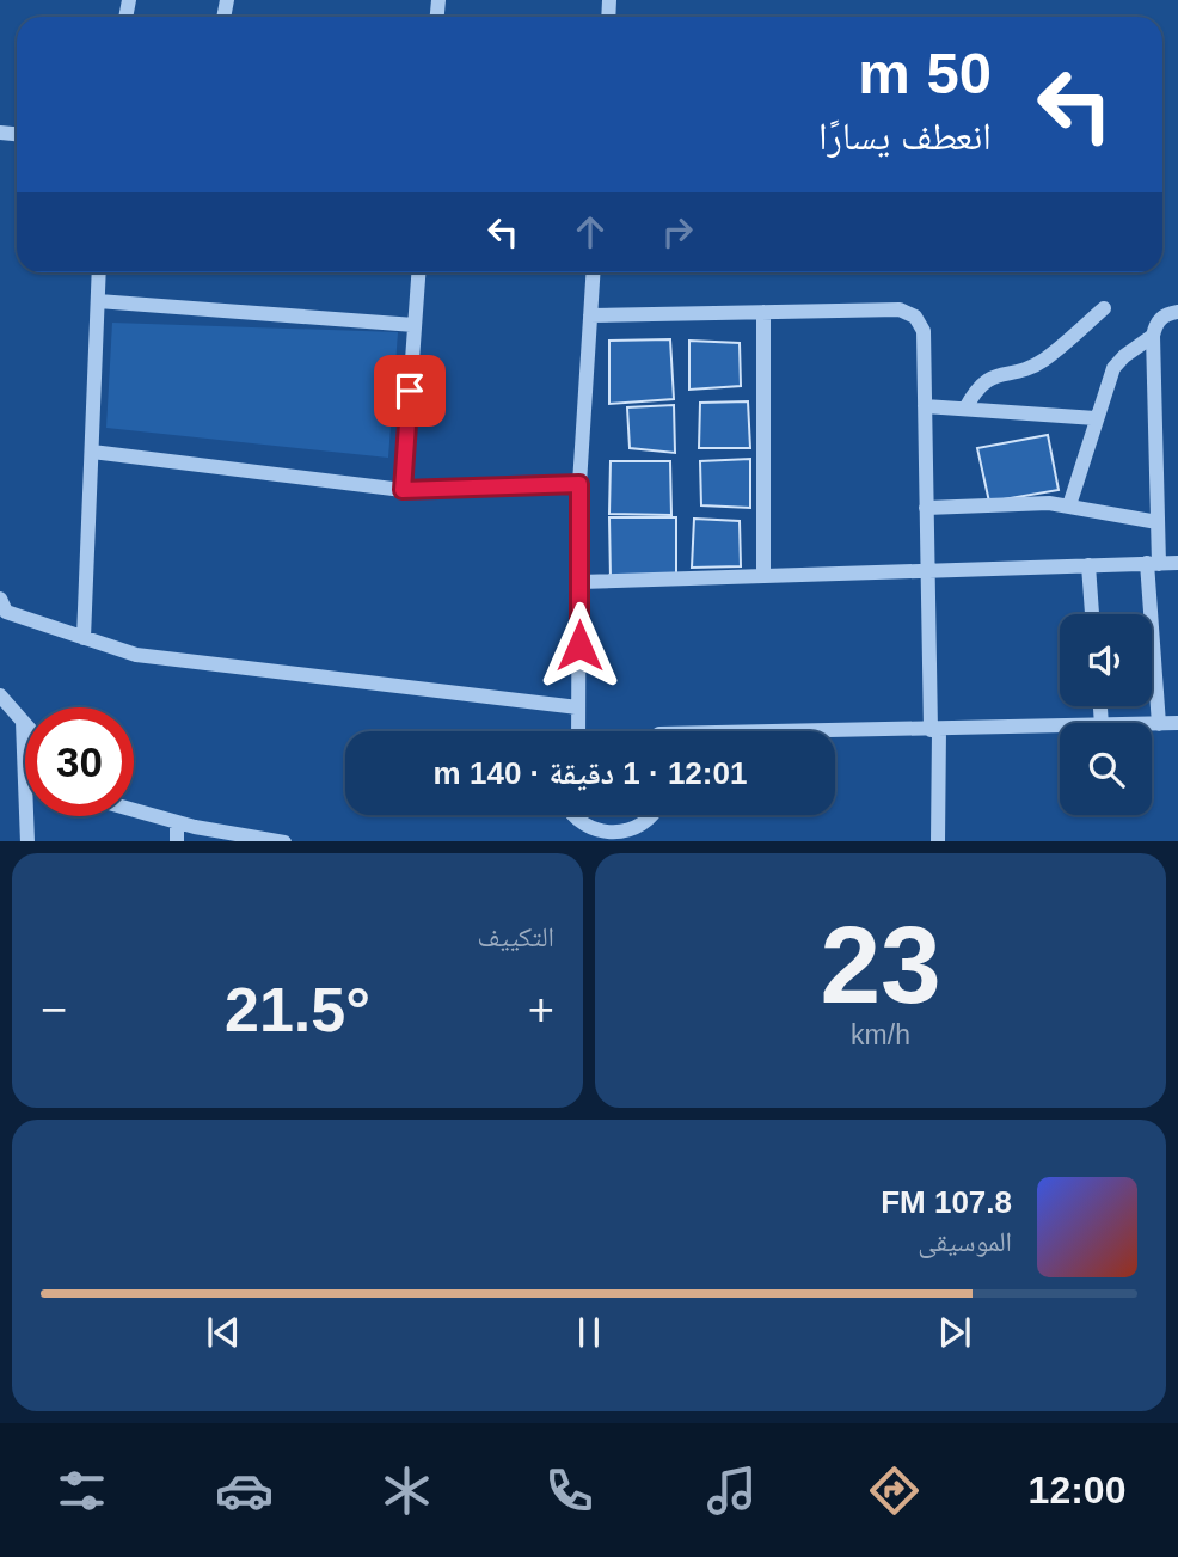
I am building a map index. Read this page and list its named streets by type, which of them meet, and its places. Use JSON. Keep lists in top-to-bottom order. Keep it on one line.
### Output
{"page":{"turn":["50 m","انعطف يسارًا"],"limit":"30","trip":"12:01 · 1 دقيقة · 140 m","tile":[["23","km/h"],"التكييف"],"heat":["−","21.5°","+"],"song":["107.8 FM","الموسيقى"],"tabs":"12:00"}}
